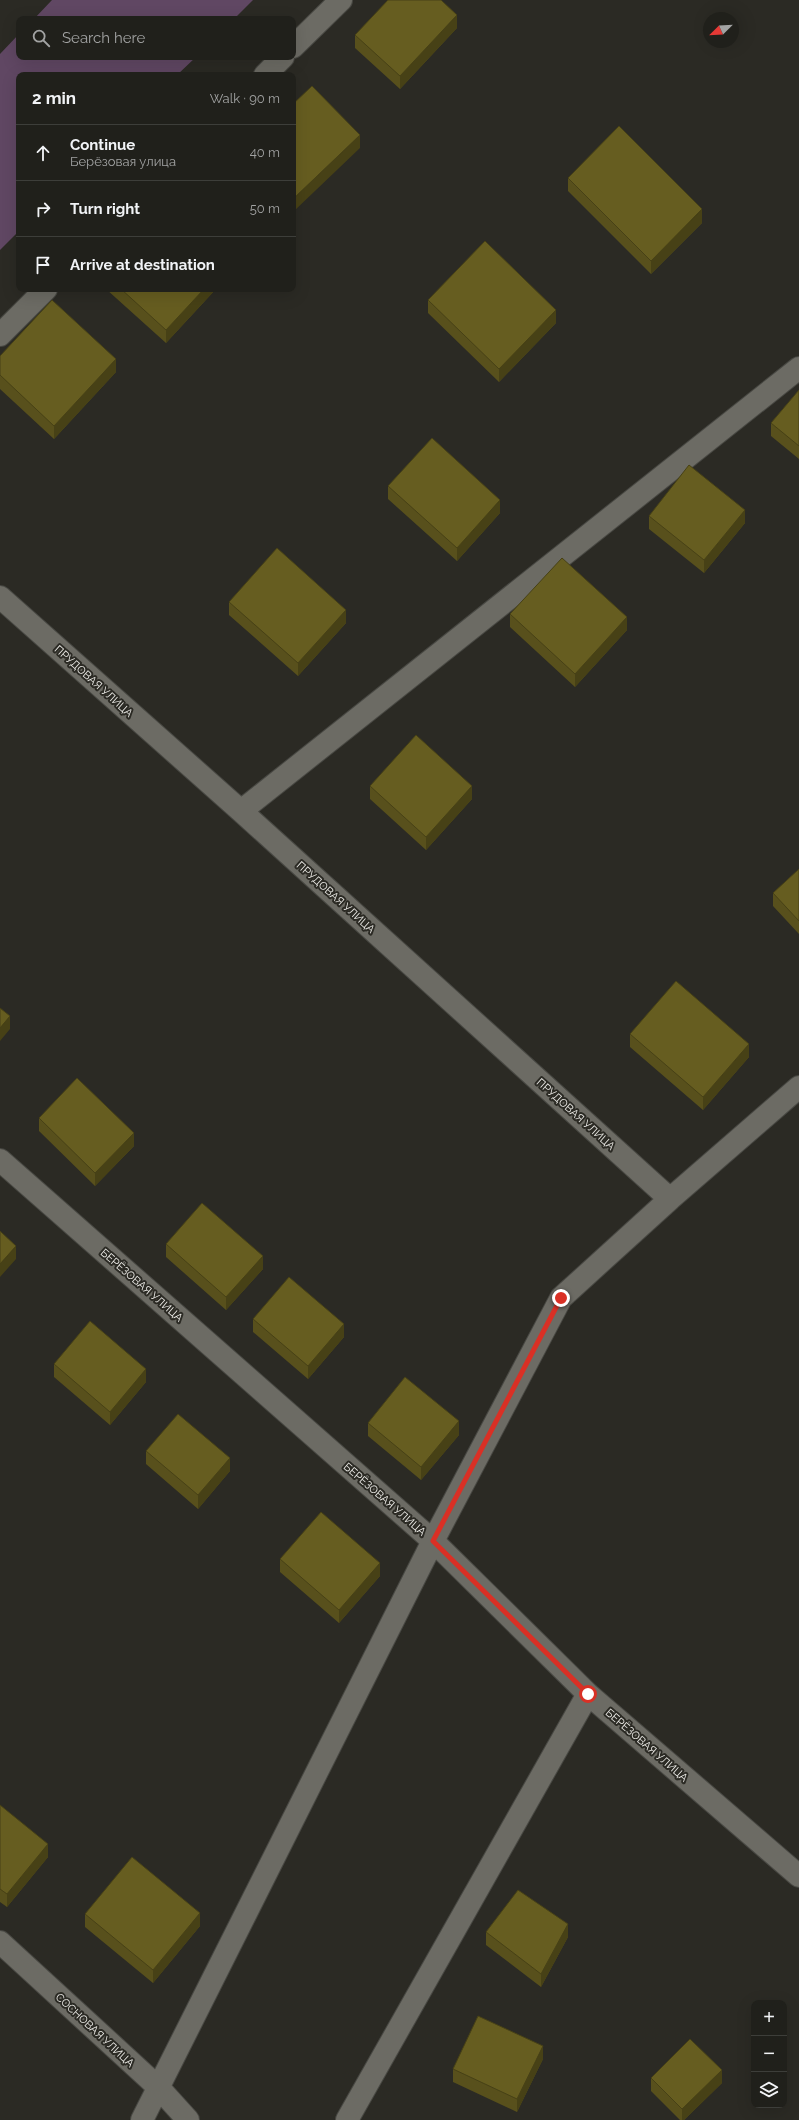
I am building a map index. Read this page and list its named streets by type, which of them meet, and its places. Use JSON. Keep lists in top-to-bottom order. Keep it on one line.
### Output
{"streets":{"street":["ПРУДОВАЯ УЛИЦА","БЕРЁЗОВАЯ УЛИЦА","СОСНОВАЯ УЛИЦА"]},"north":"bottom left","page":{"search":"Search here","heading":["2 min","Walk · 90 m"],"list":[["Continue","Берёзовая улица","40 m"],["Turn right","50 m"],"Arrive at destination"],"map_buttons":["+","−"]}}
